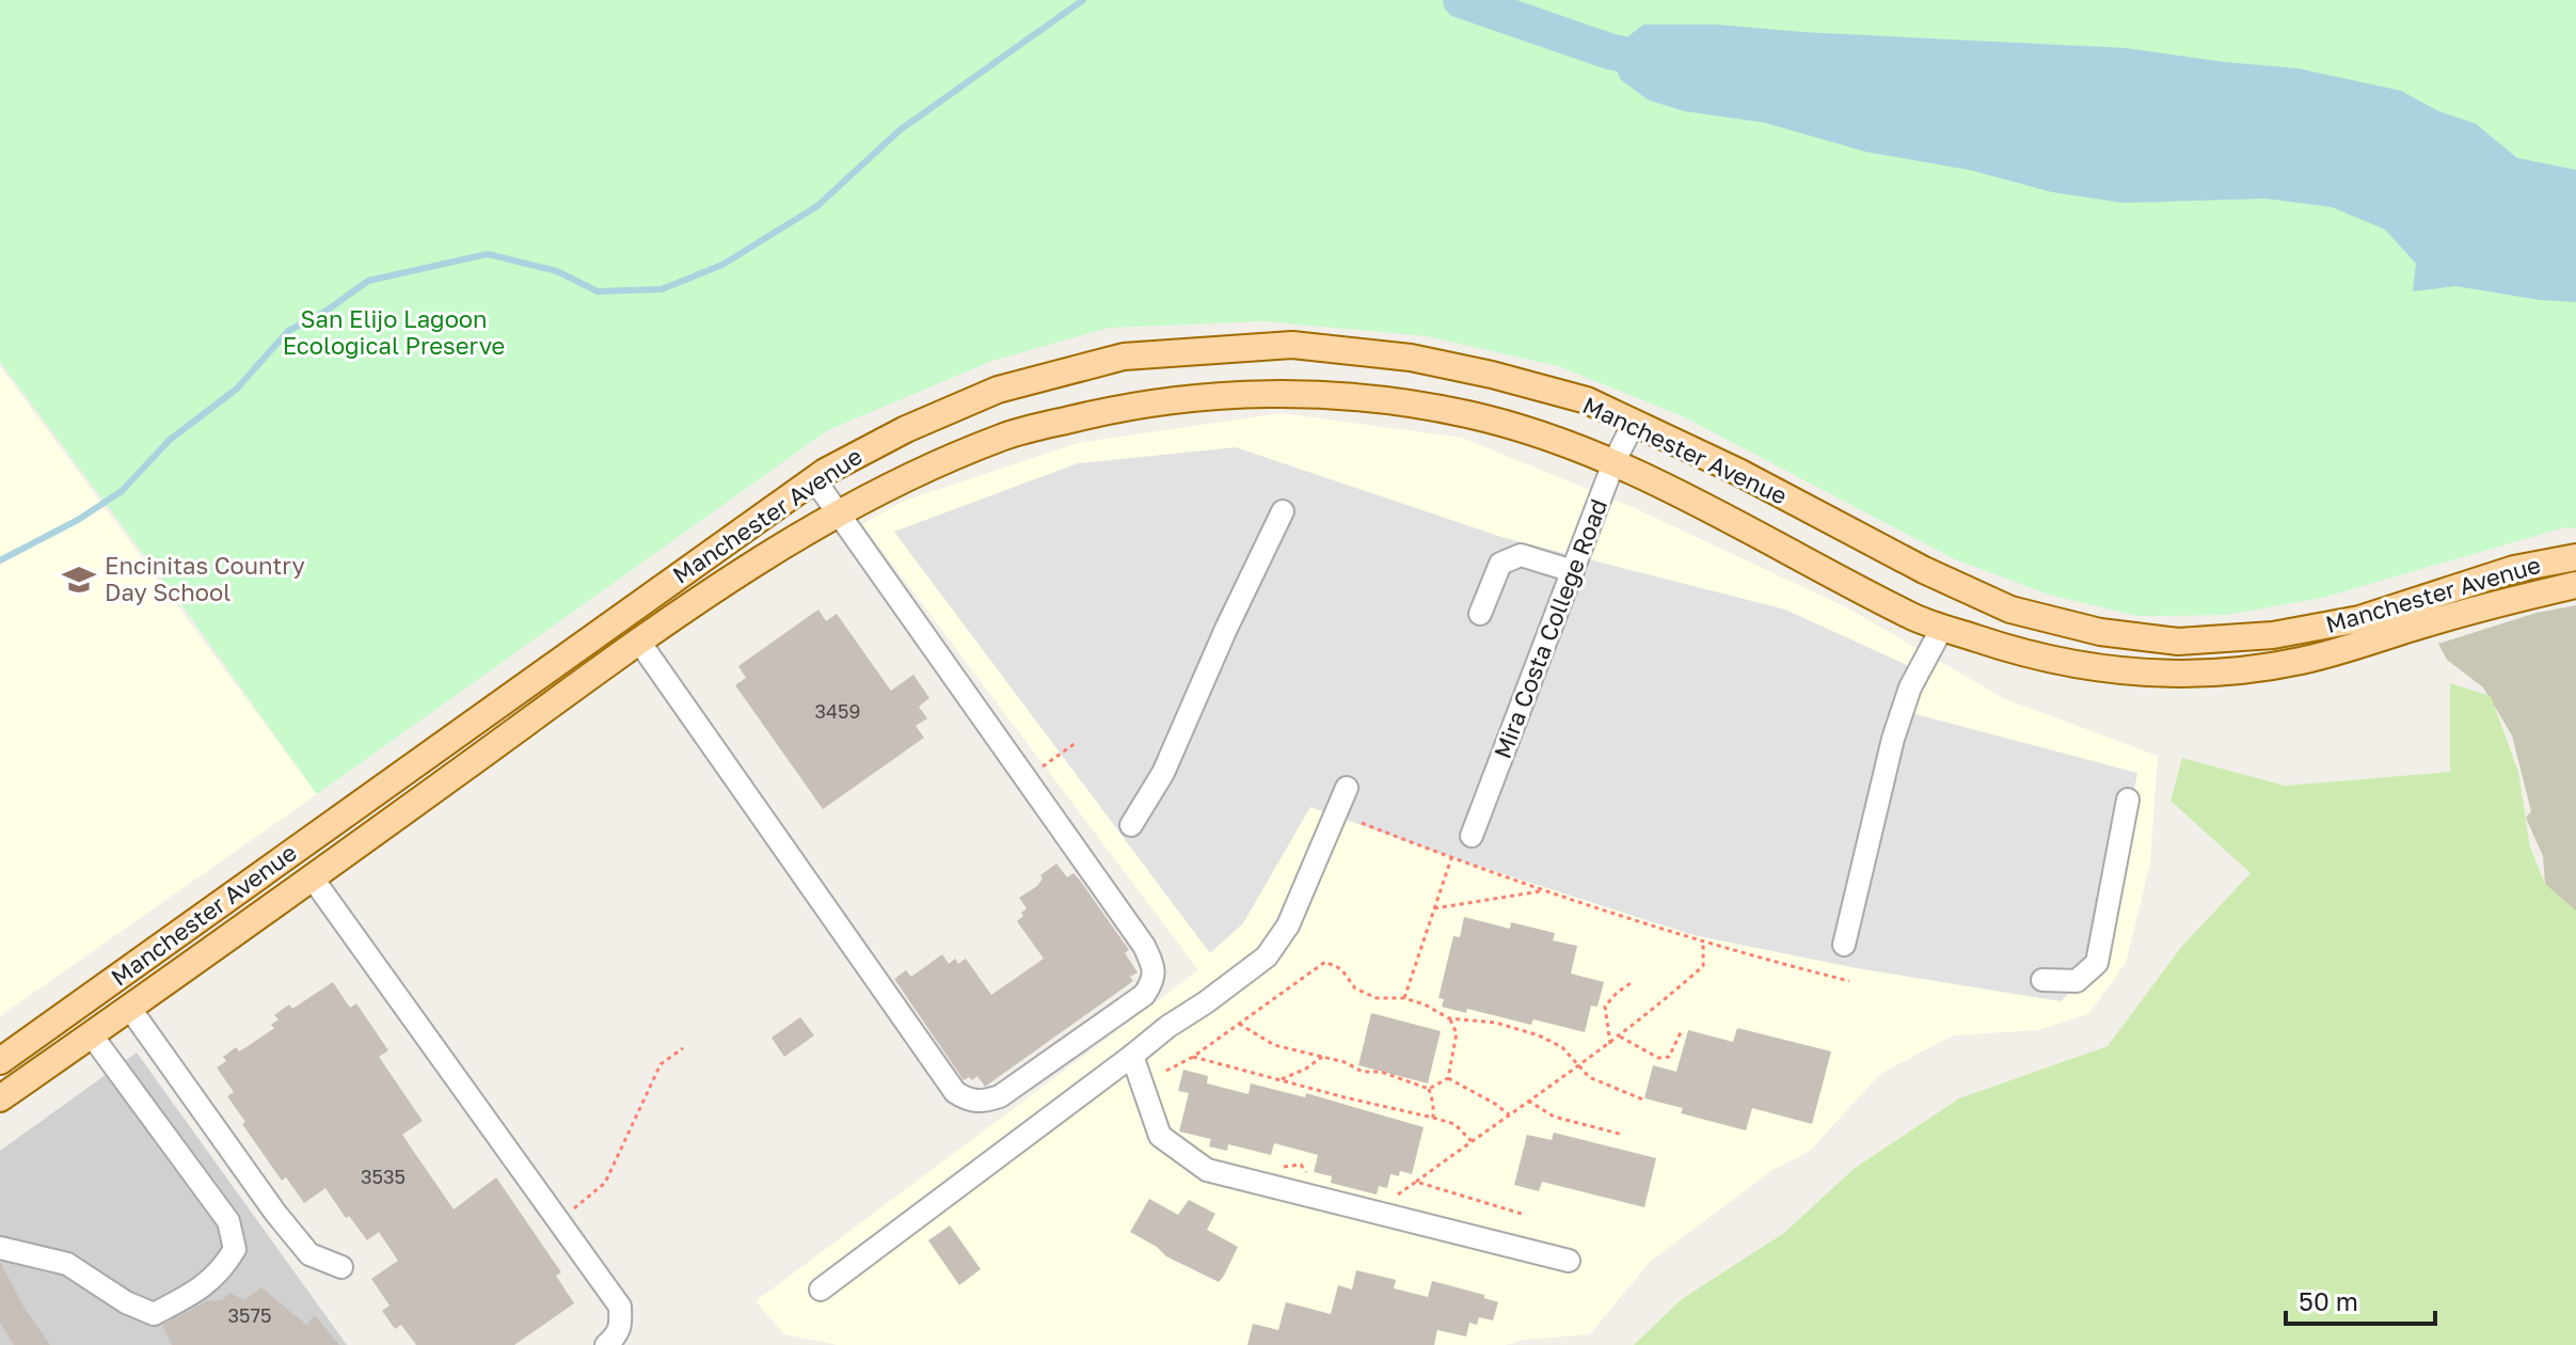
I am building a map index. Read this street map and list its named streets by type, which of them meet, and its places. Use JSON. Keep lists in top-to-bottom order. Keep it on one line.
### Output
{"streets":{"main road":["Manchester Avenue"],"street":["Mira Costa College Road"]},"crossings":[["Manchester Avenue","Mira Costa College Road"]],"parks":["San Elijo Lagoon Ecological Preserve"],"places":{"school or university":["Encinitas Country Day School"]},"house_numbers":["3459","3535","3575"],"scale_bar":"50 m"}
